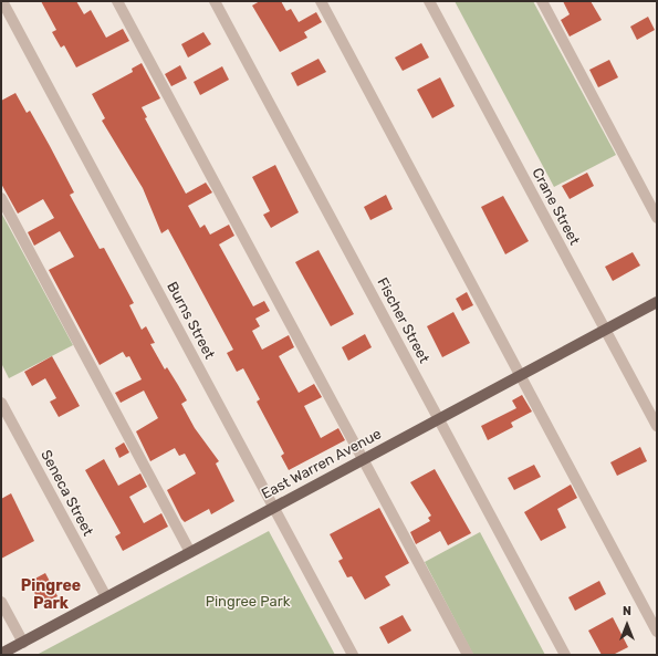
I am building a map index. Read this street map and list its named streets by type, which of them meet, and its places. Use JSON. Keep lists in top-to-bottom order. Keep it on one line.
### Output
{"streets":{"main road":["East Warren Avenue"],"street":["Crane Street","Burns Street","Fischer Street","Seneca Street"]},"crossings":[["Crane Street","East Warren Avenue"],["Burns Street","East Warren Avenue"],["Fischer Street","East Warren Avenue"],["East Warren Avenue","Seneca Street"]],"districts":["Pingree Park"],"parks":["Pingree Park"],"north":"top"}
